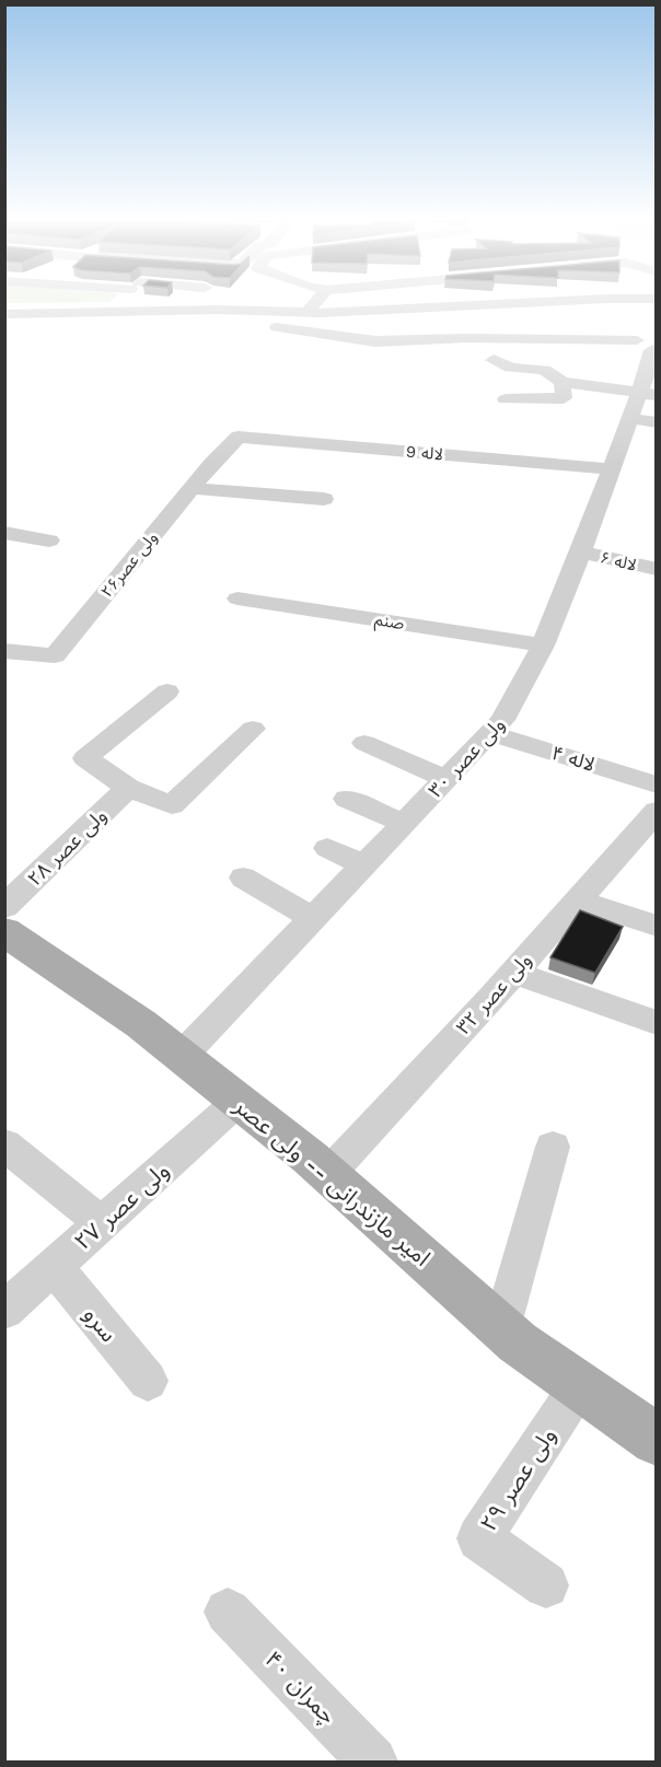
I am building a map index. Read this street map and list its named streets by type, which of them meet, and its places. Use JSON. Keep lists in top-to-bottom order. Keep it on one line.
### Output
{"streets":{"main road":["امیر مازندرانی -- ولی عصر"],"street":["لاله 9","لاله ۶","ولی عصر۲۶","صنم","ولی عصر ۳۰","لاله ۴","ولی عصر ۲۸","ولی عصر ۳۲","ولی عصر ۲۷","سرو","ولی عصر ۲۹","چمران ۴۰"]},"crossings":[["لاله 9","ولی عصر۲۶"],["لاله 9","ولی عصر ۳۰"],["لاله ۶","ولی عصر ۳۰"],["صنم","ولی عصر ۳۰"],["ولی عصر ۳۰","لاله ۴"],["ولی عصر ۳۰","امیر مازندرانی -- ولی عصر"],["ولی عصر ۳۲","امیر مازندرانی -- ولی عصر"],["امیر مازندرانی -- ولی عصر","ولی عصر ۲۷"],["امیر مازندرانی -- ولی عصر","ولی عصر ۲۹"],["ولی عصر ۲۷","سرو"]]}
